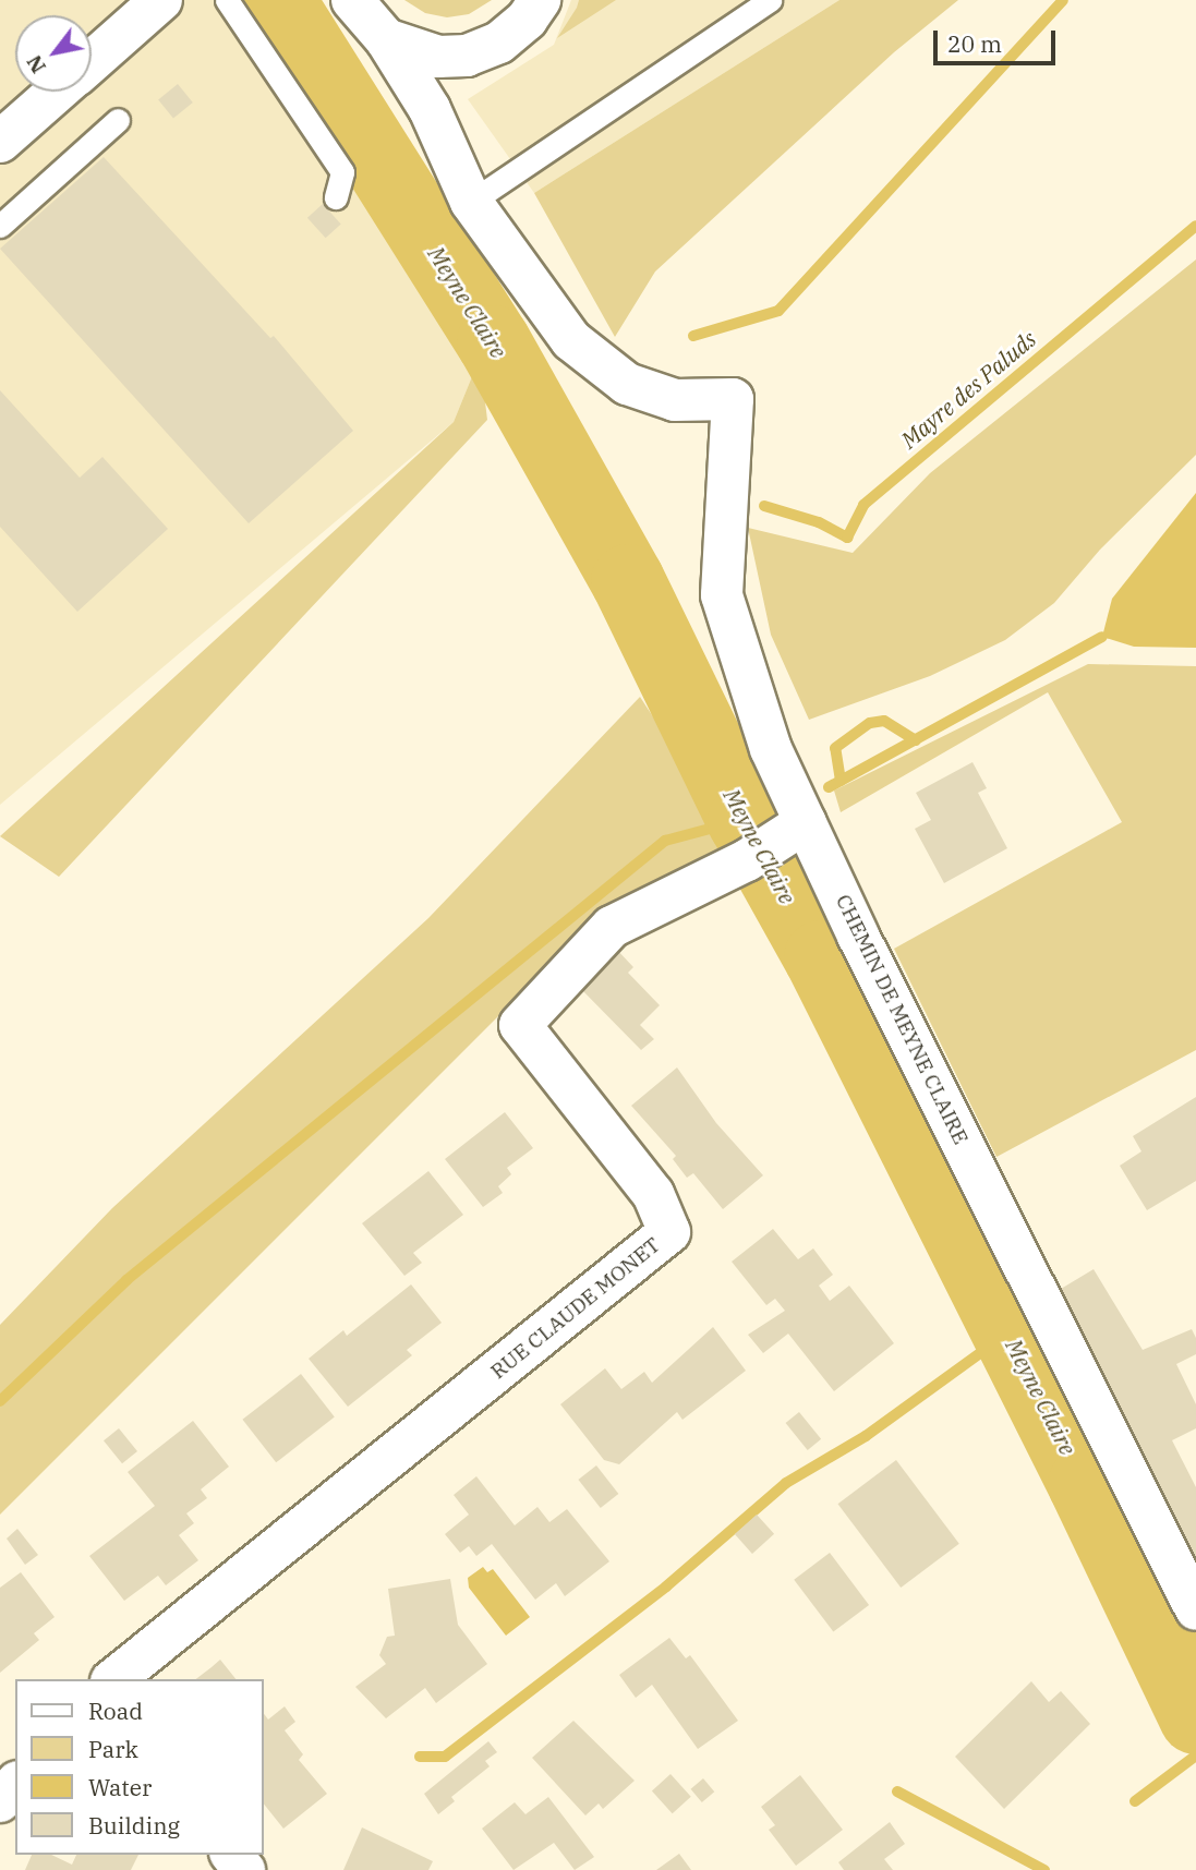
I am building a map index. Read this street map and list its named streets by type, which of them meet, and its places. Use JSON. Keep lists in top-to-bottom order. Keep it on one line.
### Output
{"streets":{"street":["CHEMIN DE MEYNE CLAIRE","RUE CLAUDE MONET"]},"crossings":[["CHEMIN DE MEYNE CLAIRE","RUE CLAUDE MONET"]],"water":["Meyne Claire","Mayre des Paluds"],"legend":["Road","Park","Water","Building"],"scale_bar":"20 m","north":"bottom left"}
